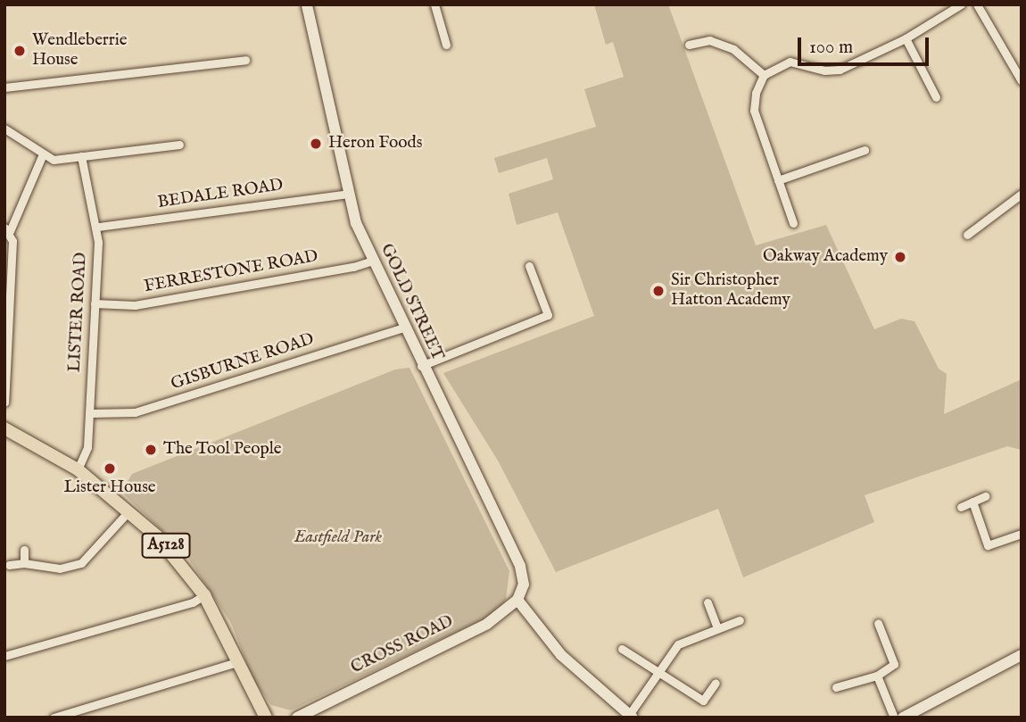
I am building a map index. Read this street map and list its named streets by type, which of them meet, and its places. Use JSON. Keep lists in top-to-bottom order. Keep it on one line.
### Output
{"streets":{"main road":["A5128"],"street":["BEDALE ROAD","FERRESTONE ROAD","GOLD STREET","LISTER ROAD","GISBURNE ROAD","CROSS ROAD"]},"crossings":[["BEDALE ROAD","GOLD STREET"],["BEDALE ROAD","LISTER ROAD"],["FERRESTONE ROAD","GOLD STREET"],["FERRESTONE ROAD","LISTER ROAD"],["GOLD STREET","GISBURNE ROAD"],["GOLD STREET","CROSS ROAD"],["LISTER ROAD","GISBURNE ROAD"],["LISTER ROAD","A5128"]],"parks":["Eastfield Park"],"places":["Wendleberrie House","Heron Foods","Oakway Academy","Sir Christopher Hatton Academy","The Tool People","Lister House"],"scale_bar":"100 m"}
